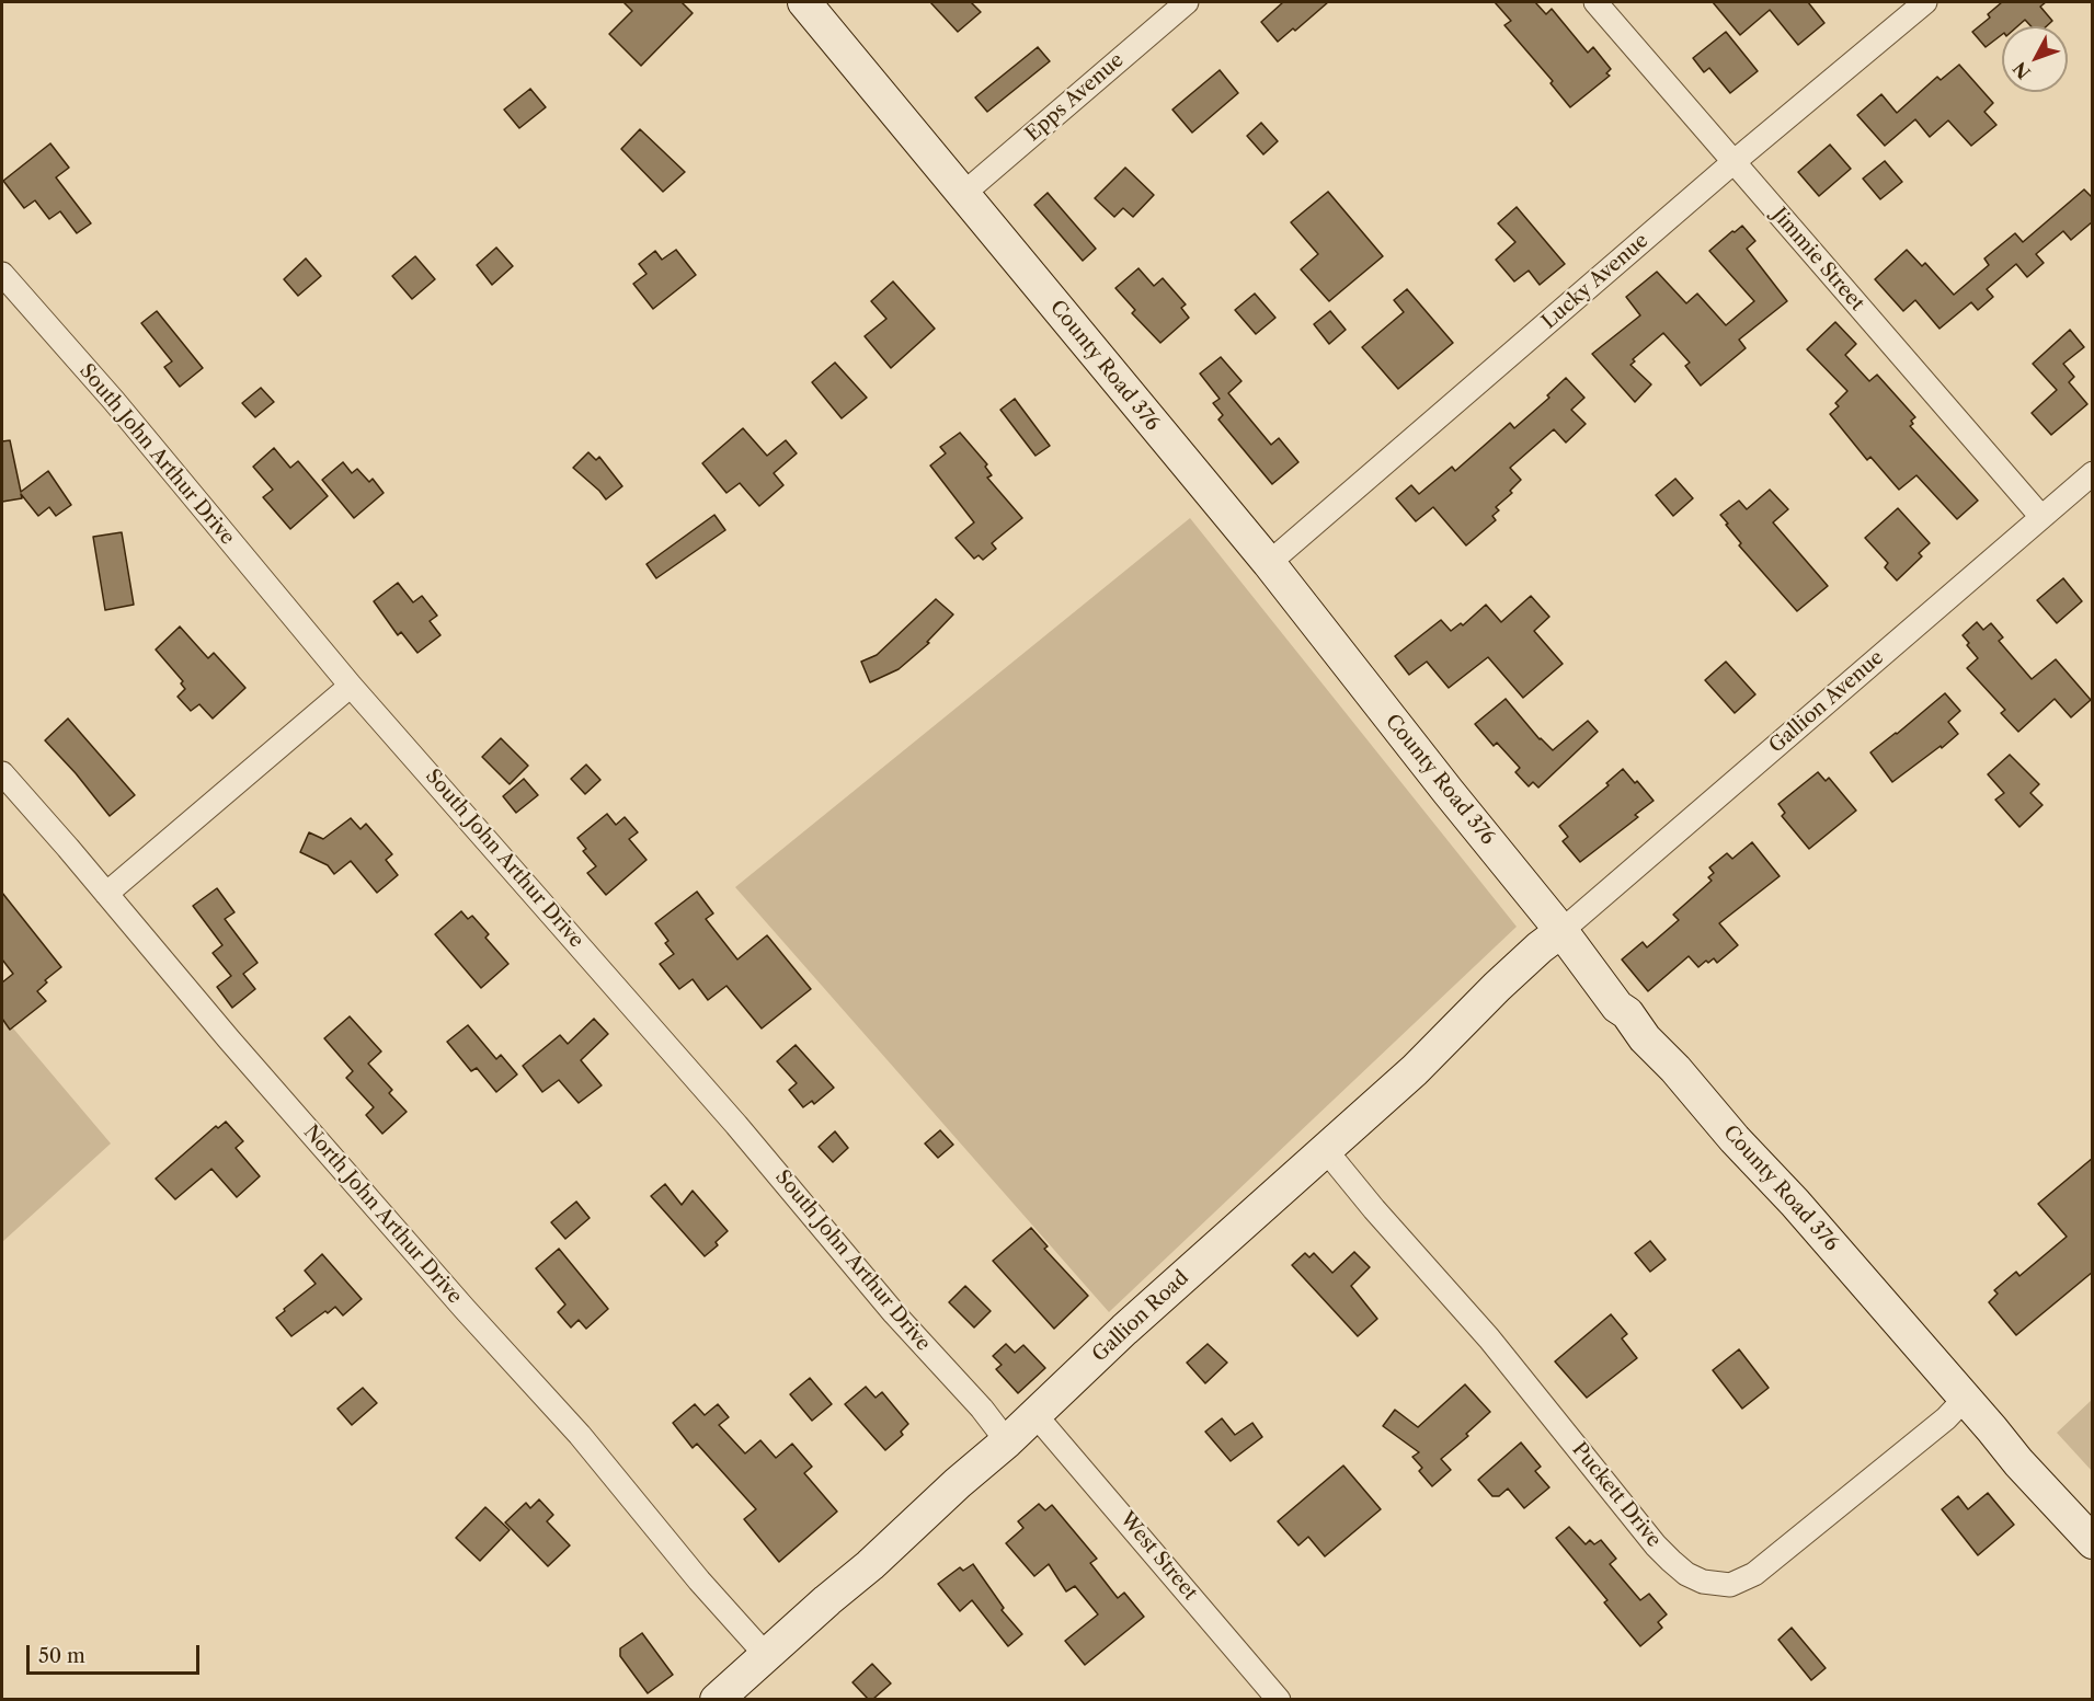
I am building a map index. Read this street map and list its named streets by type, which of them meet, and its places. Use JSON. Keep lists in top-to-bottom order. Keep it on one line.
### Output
{"streets":{"street":["Epps Avenue","Jimmie Street","Lucky Avenue","County Road 376","South John Arthur Drive","Gallion Avenue","North John Arthur Drive","Gallion Road","Puckett Drive","West Street"]},"crossings":[["Epps Avenue","County Road 376"],["Jimmie Street","Lucky Avenue"],["Jimmie Street","Gallion Avenue"],["Lucky Avenue","County Road 376"],["County Road 376","Gallion Avenue"],["County Road 376","Gallion Road"],["County Road 376","Puckett Drive"],["South John Arthur Drive","Gallion Road"],["Gallion Avenue","Gallion Road"],["North John Arthur Drive","Gallion Road"],["Gallion Road","Puckett Drive"],["Gallion Road","West Street"]],"scale_bar":"50 m","north":"bottom left"}
